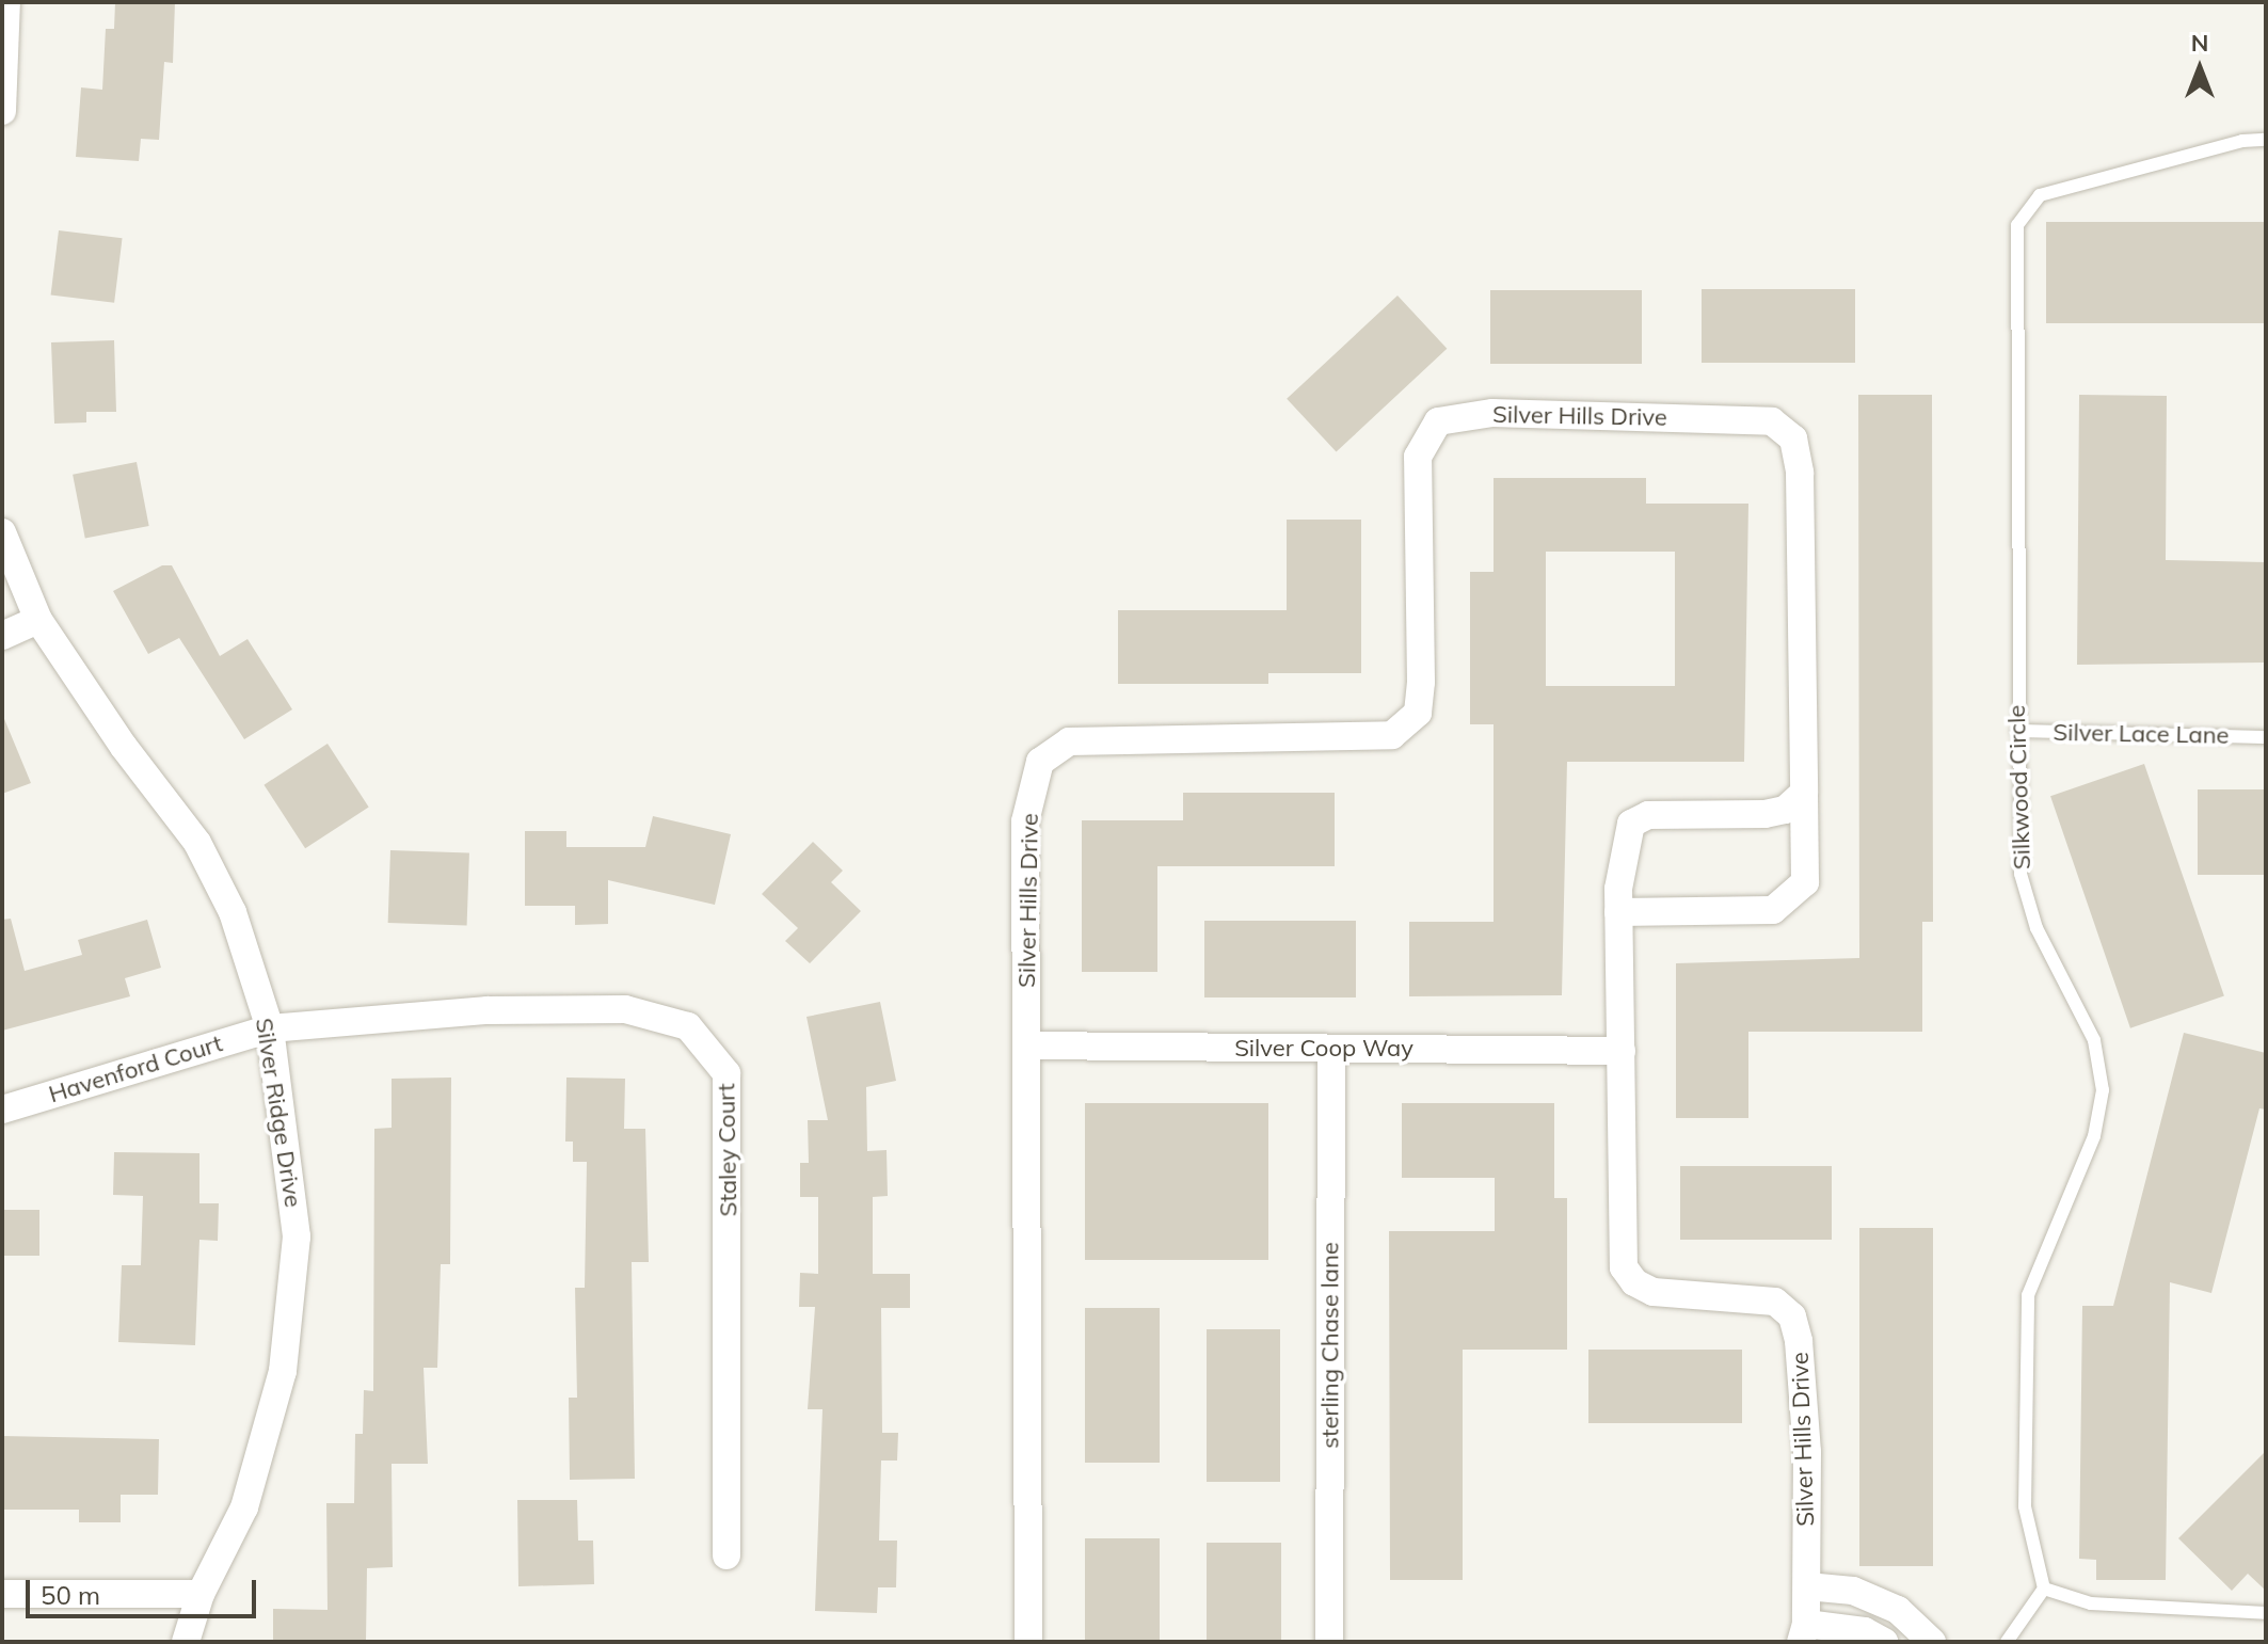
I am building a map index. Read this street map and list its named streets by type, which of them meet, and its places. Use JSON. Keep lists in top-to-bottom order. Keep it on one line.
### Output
{"streets":{"street":["Silver Hills Drive","Silver Coop Way","Havenford Court","Silver Ridge Drive","Staley Court","sterling Chase lane"],"lane":["Silver Lace Lane","Silkwood Circle"]},"crossings":[["Silver Hills Drive","Silver Coop Way"],["Silver Lace Lane","Silkwood Circle"],["Silver Coop Way","sterling Chase lane"],["Havenford Court","Silver Ridge Drive"],["Havenford Court","Staley Court"],["Silver Ridge Drive","Staley Court"]],"scale_bar":"50 m","north":"top"}
